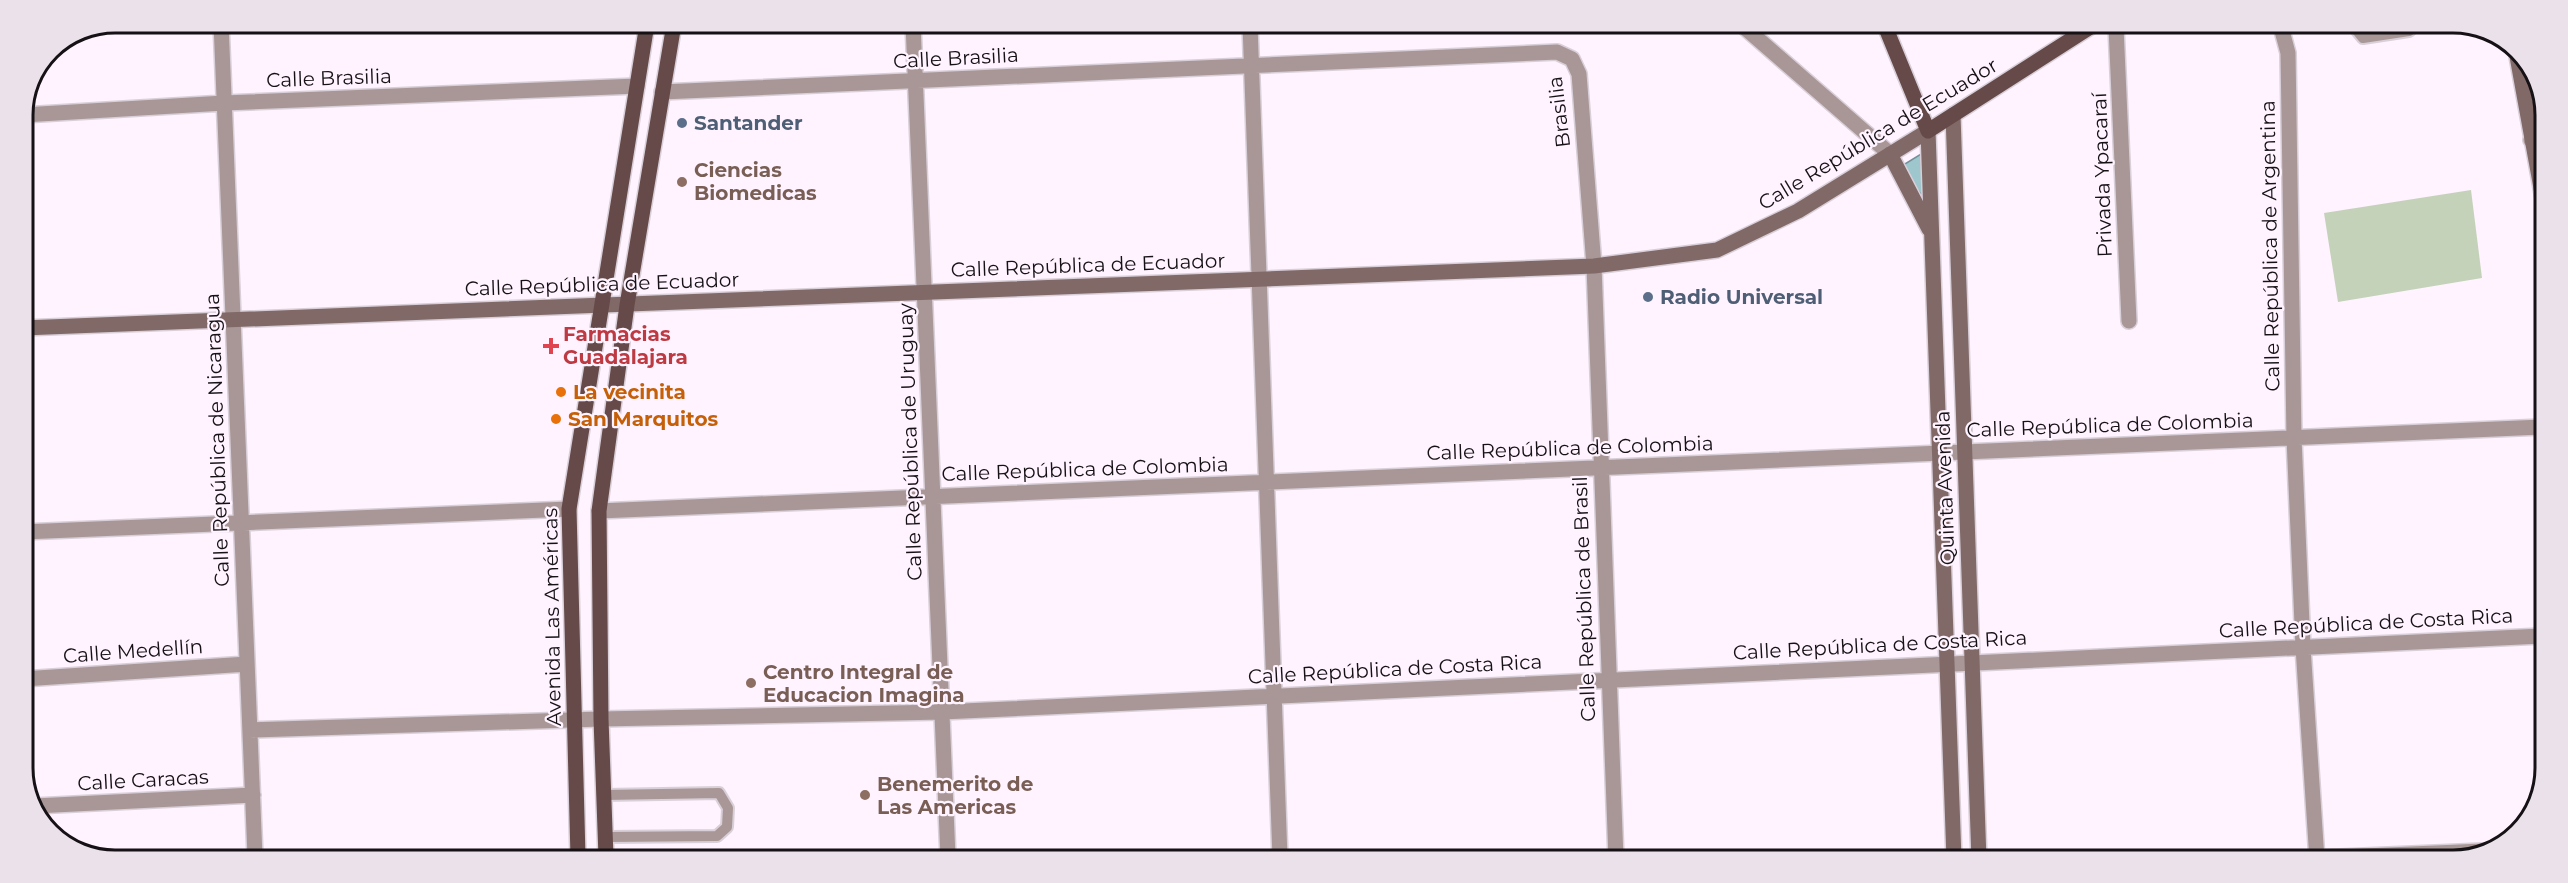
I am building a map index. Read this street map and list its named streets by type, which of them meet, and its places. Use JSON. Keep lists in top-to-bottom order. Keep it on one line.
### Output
{"streets":{"main road":["Calle República de Ecuador","Avenida Las Américas"],"street":["Calle Brasilia","Brasilia","Privada Ypacaraí","Calle República de Argentina","Calle República de Colombia","Calle República de Nicaragua","Calle República de Uruguay","Quinta Avenida","Calle República de Brasil","Calle República de Costa Rica","Calle Medellín","Calle Caracas"]},"crossings":[["Calle Brasilia","Brasilia"],["Calle Brasilia","Calle República de Nicaragua"],["Calle Brasilia","Calle República de Uruguay"],["Calle Brasilia","Avenida Las Américas"],["Brasilia","Calle República de Ecuador"],["Brasilia","Calle República de Brasil"],["Calle República de Ecuador","Calle República de Nicaragua"],["Calle República de Ecuador","Calle República de Uruguay"],["Calle República de Ecuador","Quinta Avenida"],["Calle República de Ecuador","Calle República de Brasil"],["Calle República de Ecuador","Avenida Las Américas"],["Calle República de Argentina","Calle República de Colombia"],["Calle República de Argentina","Calle República de Costa Rica"],["Calle República de Colombia","Calle República de Uruguay"],["Calle República de Colombia","Quinta Avenida"],["Calle República de Colombia","Calle República de Brasil"],["Calle República de Nicaragua","Calle República de Costa Rica"],["Calle República de Nicaragua","Calle Medellín"],["Calle República de Nicaragua","Calle Caracas"],["Calle República de Uruguay","Calle República de Costa Rica"],["Quinta Avenida","Calle República de Costa Rica"],["Calle República de Brasil","Calle República de Costa Rica"],["Avenida Las Américas","Calle República de Costa Rica"]],"places":{"other":["Santander","Ciencias Biomedicas","Radio Universal","La vecinita","San Marquitos","Centro Integral de Educacion Imagina","Benemerito de Las Americas"],"health":["Farmacias Guadalajara"]}}
